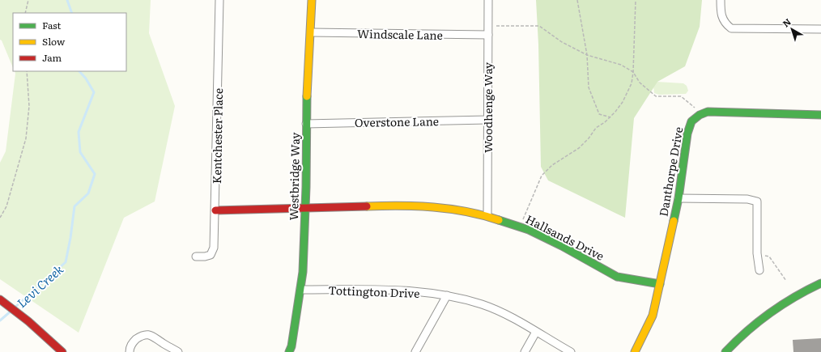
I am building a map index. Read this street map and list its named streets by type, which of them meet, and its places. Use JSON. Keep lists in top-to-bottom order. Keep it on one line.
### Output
{"streets":{"street":["Windscale Lane","Woodhenge Way","Overstone Lane","Kentchester Place","Danthorpe Drive","Westbridge Way","Hallsands Drive","Tottington Drive"]},"crossings":[["Windscale Lane","Woodhenge Way"],["Windscale Lane","Westbridge Way"],["Woodhenge Way","Overstone Lane"],["Woodhenge Way","Hallsands Drive"],["Overstone Lane","Westbridge Way"],["Kentchester Place","Hallsands Drive"],["Danthorpe Drive","Hallsands Drive"],["Westbridge Way","Hallsands Drive"],["Westbridge Way","Tottington Drive"]],"water":["Levi Creek"],"legend":["Fast","Slow","Jam"],"north":"top left"}
